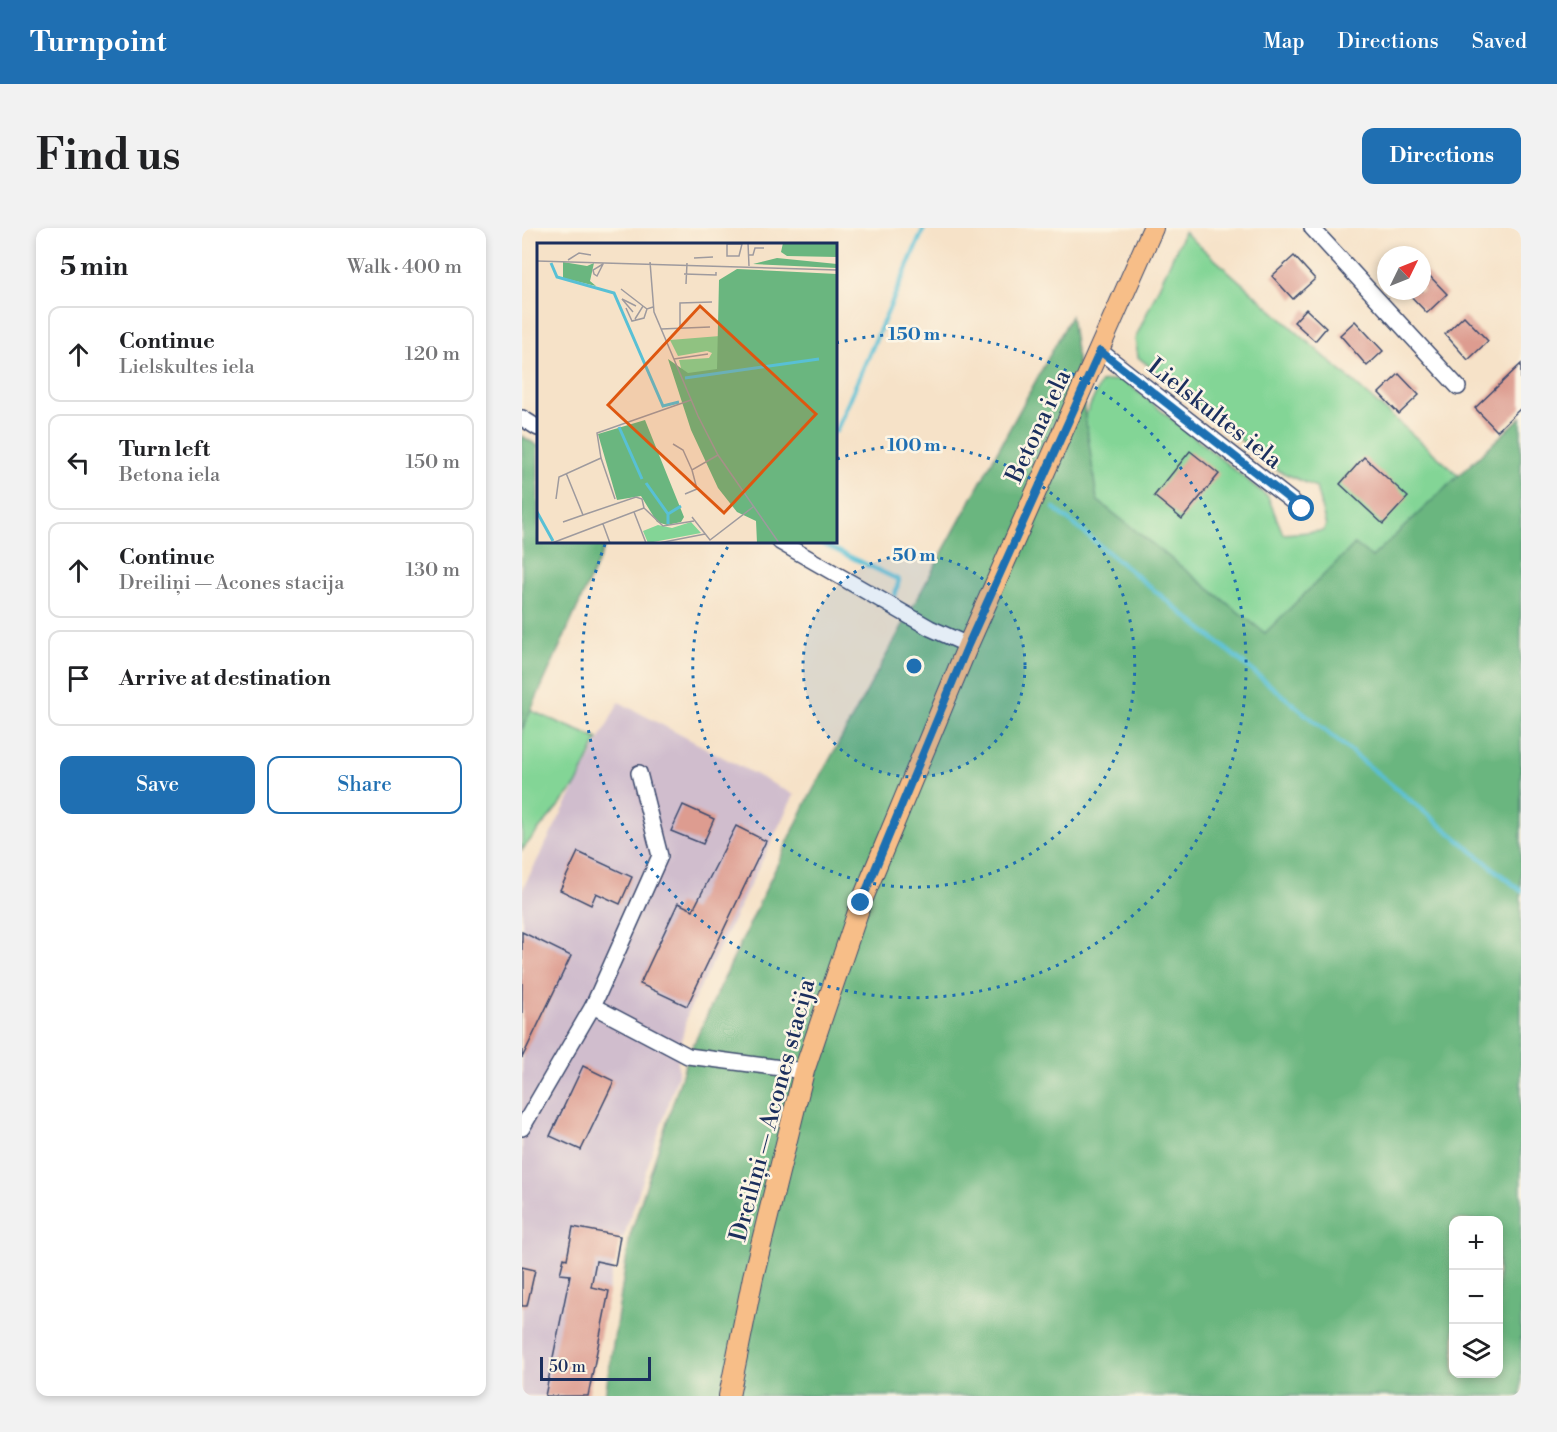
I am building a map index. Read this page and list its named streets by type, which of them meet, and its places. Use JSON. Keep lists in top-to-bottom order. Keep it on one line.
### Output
{"streets":{"main road":["Betona iela","Dreiliņi — Acones stacija"],"street":["Lielskultes iela"]},"crossings":[["Lielskultes iela","Betona iela"],["Betona iela","Dreiliņi — Acones stacija"]],"scale_bar":"50 m","north":"top right","page":{"header":"Turnpoint","nav":["Map","Directions","Saved"],"buttons":["Directions",["Save","Share"]],"title":"Find us","heading":["5 min","Walk · 400 m"],"list":[["Continue","Lielskultes iela","120 m"],["Turn left","Betona iela","150 m"],["Continue","Dreiliņi — Acones stacija","130 m"],"Arrive at destination"],"map_buttons":["+","−"],"scale":"50 m"},"rings":["150 m","100 m","50 m"]}
